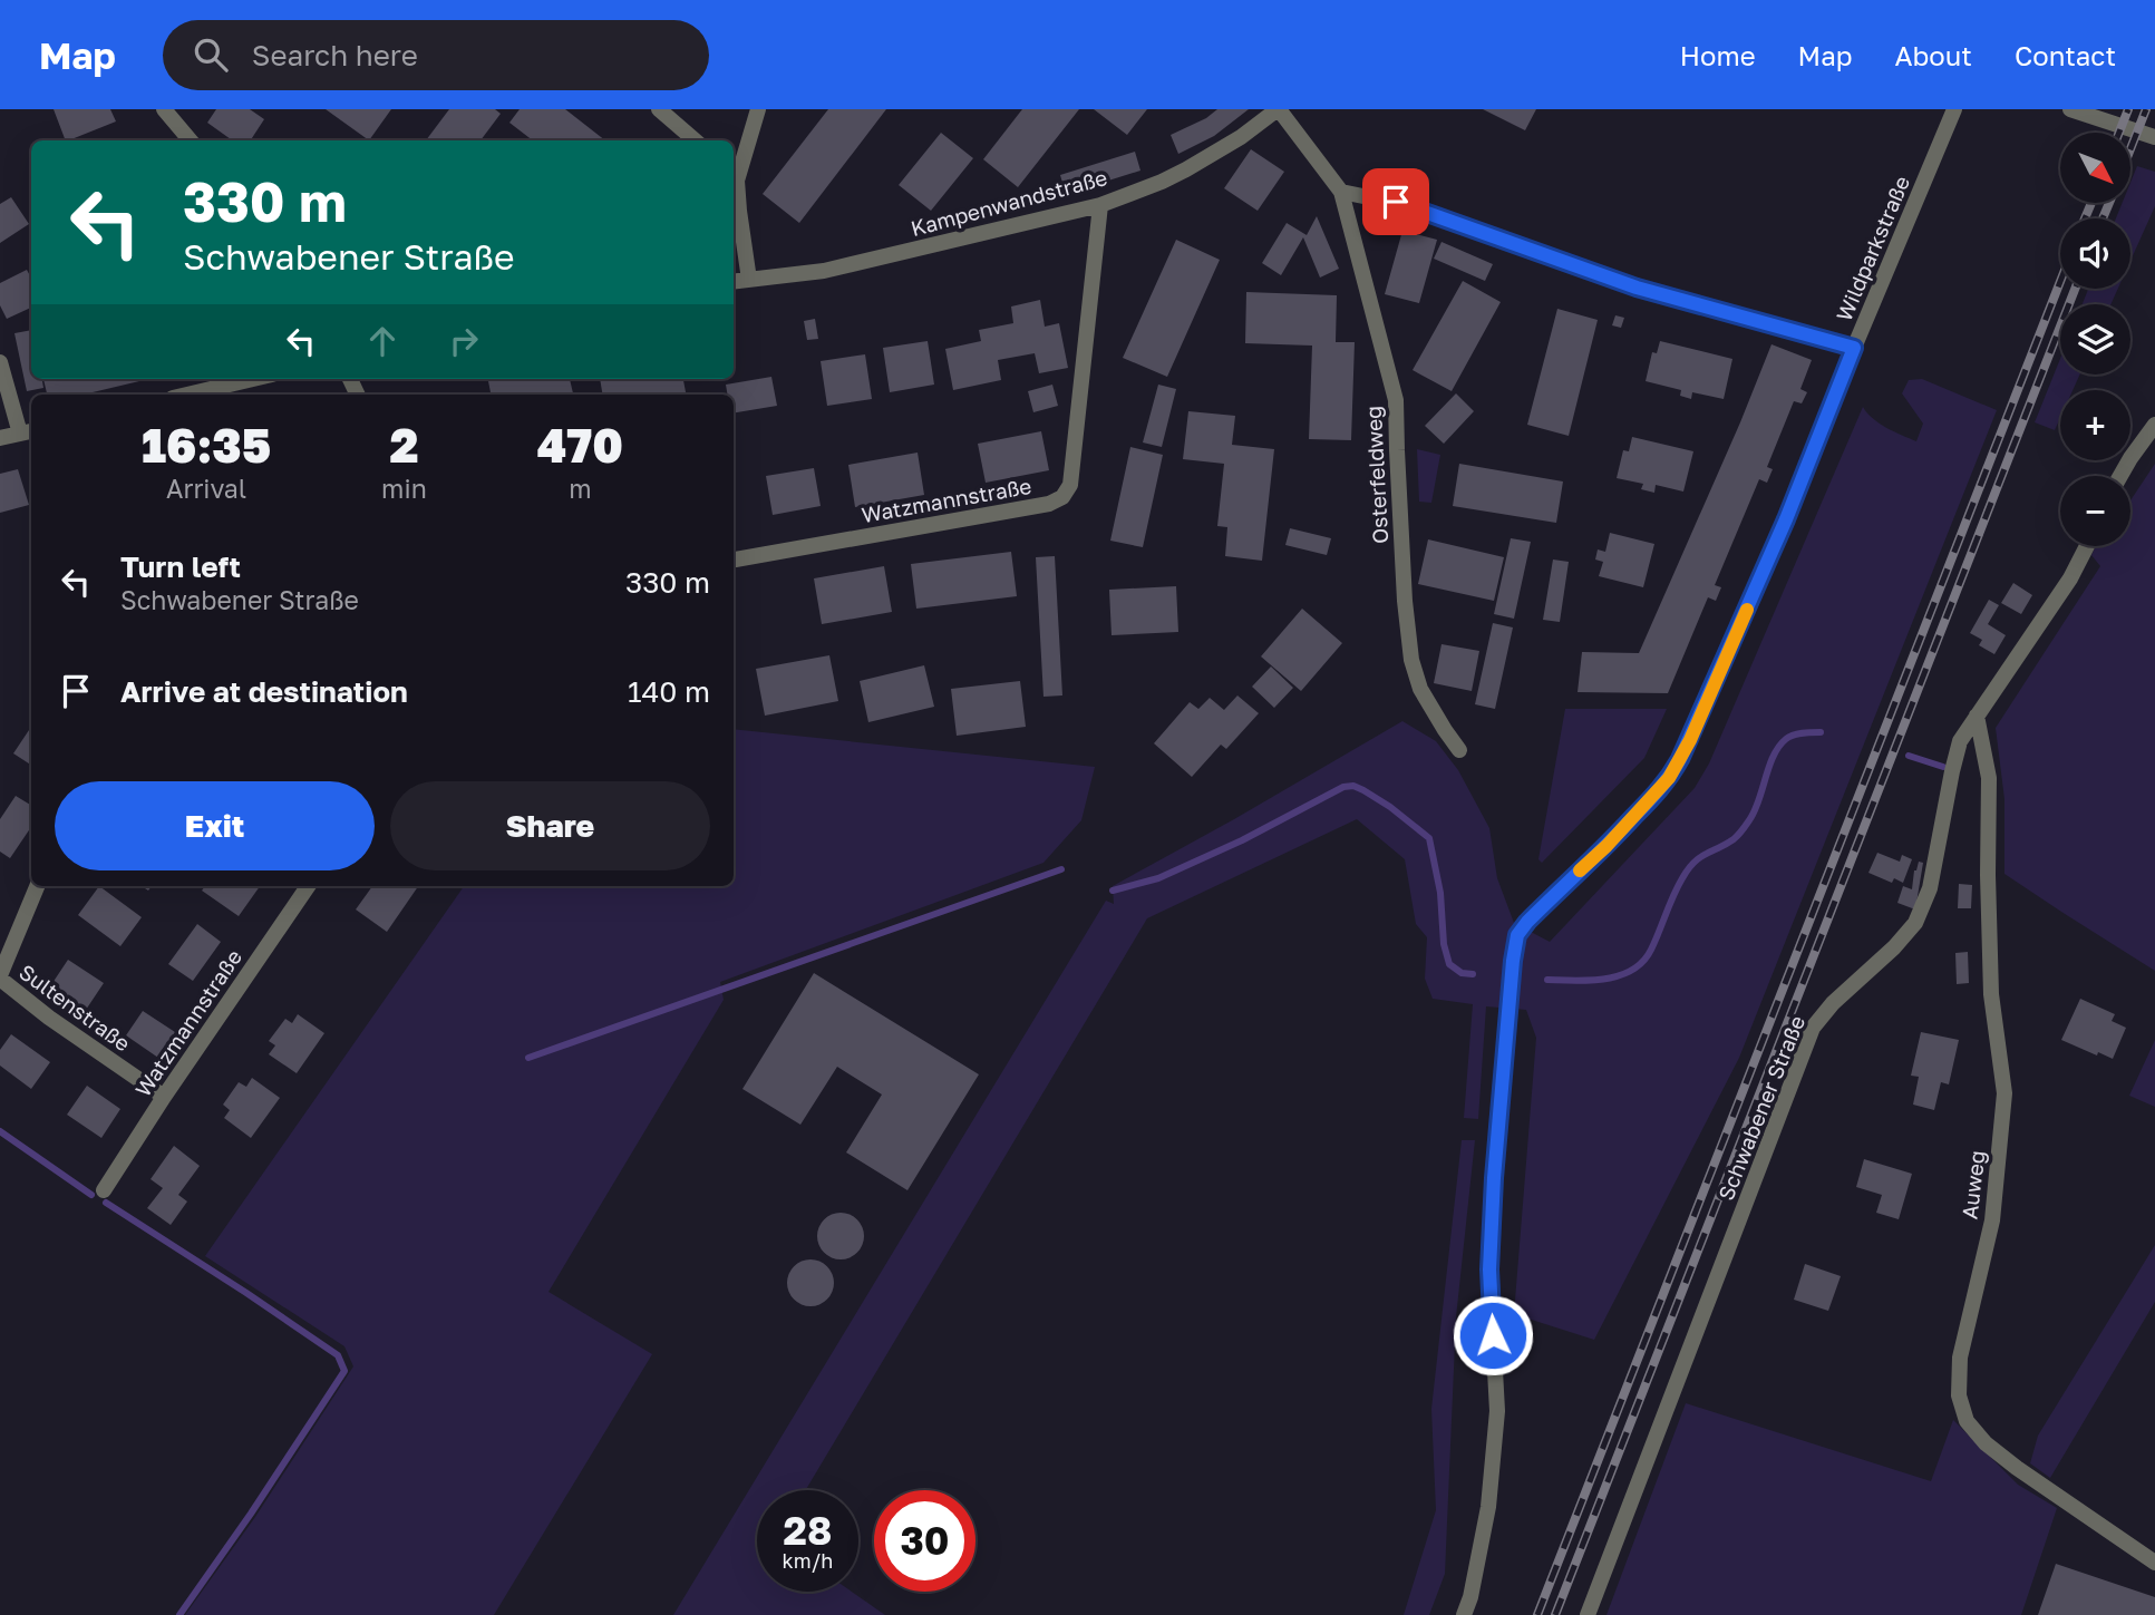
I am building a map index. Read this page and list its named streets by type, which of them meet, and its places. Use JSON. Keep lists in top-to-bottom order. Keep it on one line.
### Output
{"streets":{"street":["Kampenwandstraße","Wildparkstraße","Osterfeldweg","Watzmannstraße","Sultenstraße","Schwabener Straße","Auweg"]},"crossings":[["Kampenwandstraße","Watzmannstraße"],["Watzmannstraße","Sultenstraße"],["Schwabener Straße","Auweg"]],"north":"bottom right","page":{"header":"Map","search":"Search here","nav":["Home","Map","About","Contact"],"map_buttons":["+","−"],"turn":["330 m","Schwabener Straße"],"eta":["16:35","Arrival","2","min","470","m"],"list":[{"name":"Turn left","note":"Schwabener Straße","value":"330 m"},{"name":"Arrive at destination","value":"140 m"}],"buttons":["Exit","Share"],"speed":"28 km/h","limit":"30"}}
